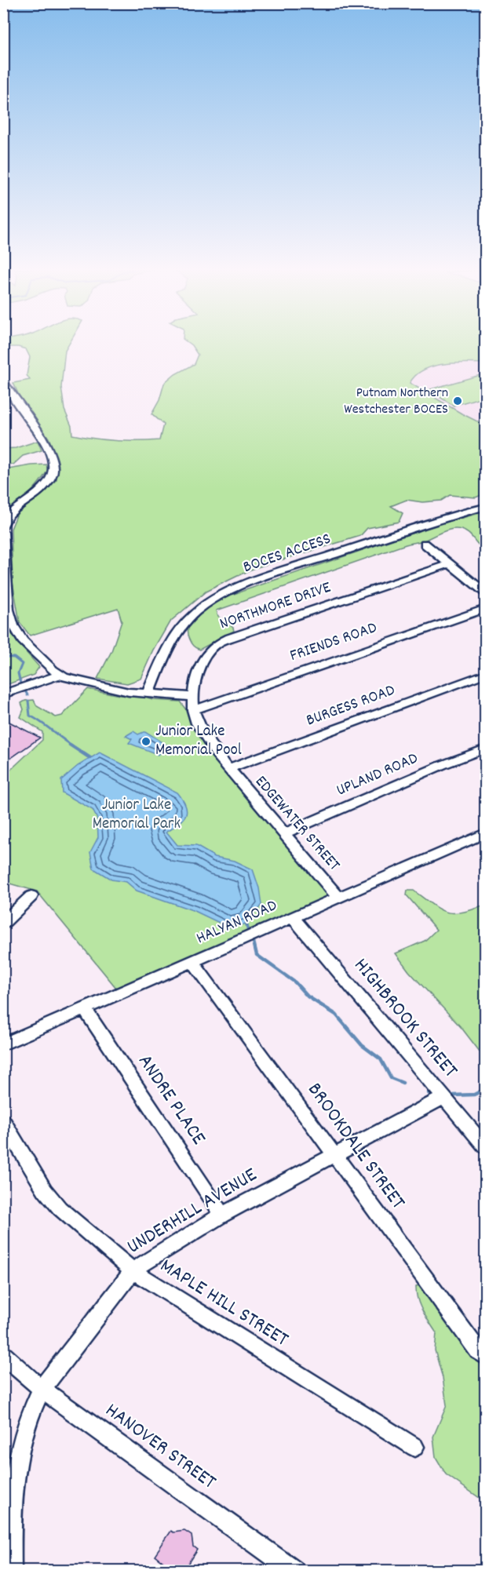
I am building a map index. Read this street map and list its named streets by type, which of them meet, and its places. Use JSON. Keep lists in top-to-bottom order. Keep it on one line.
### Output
{"streets":{"street":["BOCES ACCESS","NORTHMORE DRIVE","FRIENDS ROAD","BURGESS ROAD","UPLAND ROAD","EDGEWATER STREET","HALYAN ROAD","HIGHBROOK STREET","ANDRE PLACE","BROOKDALE STREET","UNDERHILL AVENUE","MAPLE HILL STREET","HANOVER STREET"]},"crossings":[["NORTHMORE DRIVE","EDGEWATER STREET"],["FRIENDS ROAD","EDGEWATER STREET"],["BURGESS ROAD","EDGEWATER STREET"],["UPLAND ROAD","EDGEWATER STREET"],["EDGEWATER STREET","HALYAN ROAD"],["HALYAN ROAD","HIGHBROOK STREET"],["HALYAN ROAD","ANDRE PLACE"],["HALYAN ROAD","BROOKDALE STREET"],["HIGHBROOK STREET","UNDERHILL AVENUE"],["ANDRE PLACE","UNDERHILL AVENUE"],["BROOKDALE STREET","UNDERHILL AVENUE"],["UNDERHILL AVENUE","MAPLE HILL STREET"],["UNDERHILL AVENUE","HANOVER STREET"]],"parks":["Junior Lake Memorial Park"],"places":["Putnam Northern Westchester BOCES","Junior Lake Memorial Pool"]}
